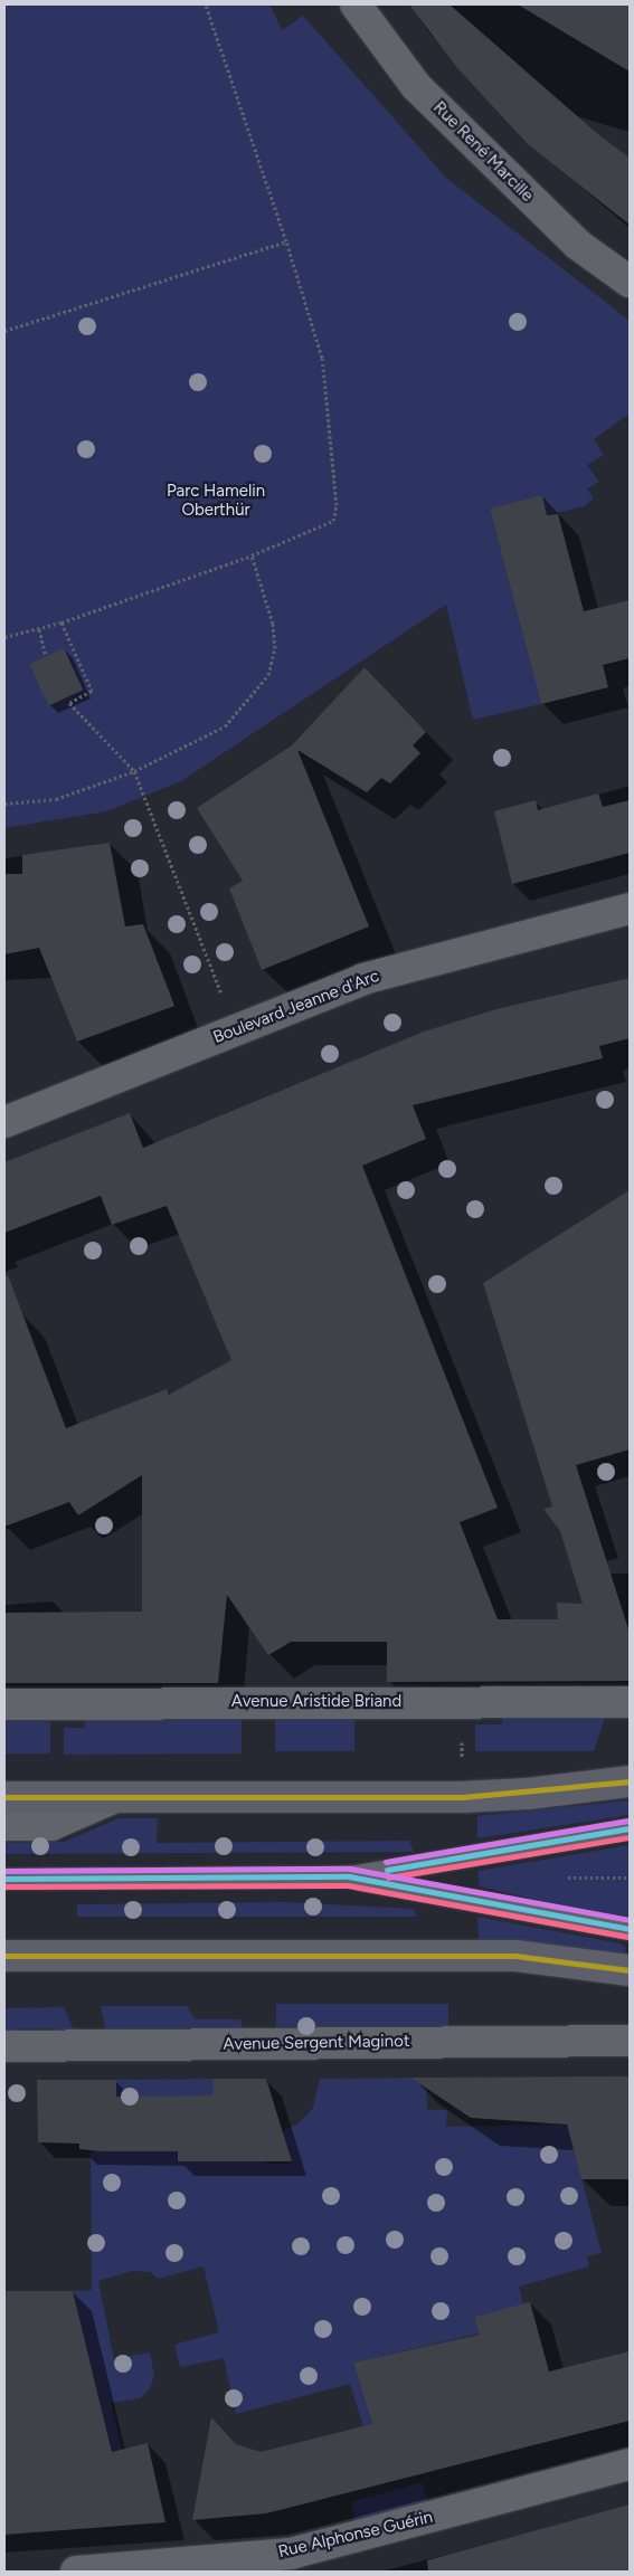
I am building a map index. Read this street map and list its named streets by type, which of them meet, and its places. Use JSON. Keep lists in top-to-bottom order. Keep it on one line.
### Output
{"streets":{"street":["Rue René Marcille","Boulevard Jeanne d'Arc","Avenue Aristide Briand","Avenue Sergent Maginot","Rue Alphonse Guérin"]},"parks":["Parc Hamelin Oberthür"]}
